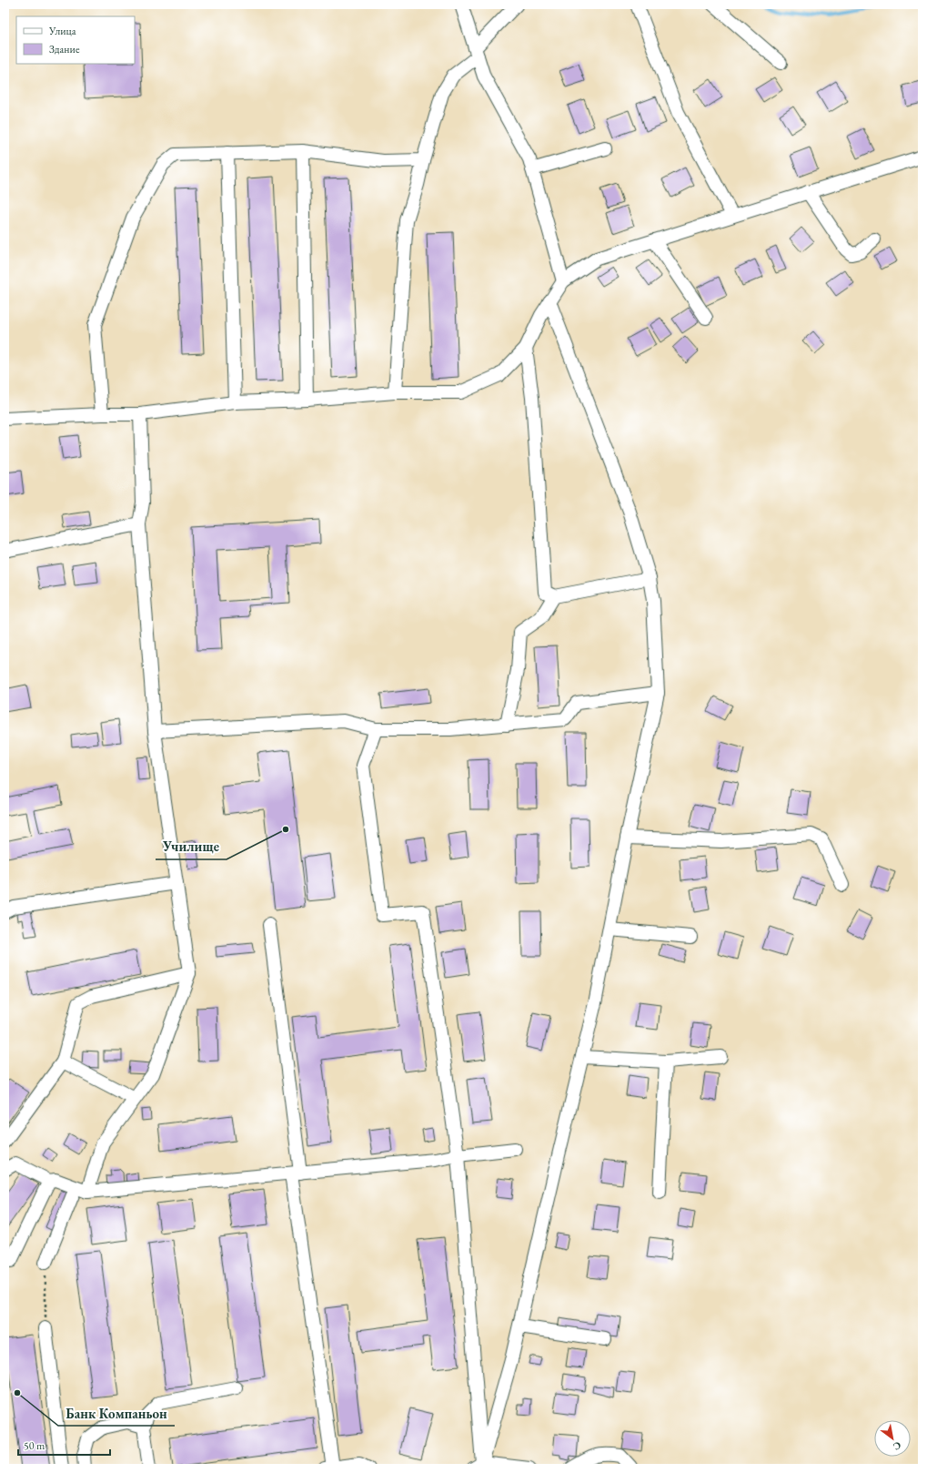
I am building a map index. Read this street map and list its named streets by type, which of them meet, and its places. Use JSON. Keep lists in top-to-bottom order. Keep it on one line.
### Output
{"places":["Училище","Банк Компаньон"],"legend":["Улица","Здание"],"scale_bar":"50 m","north":"bottom right"}
